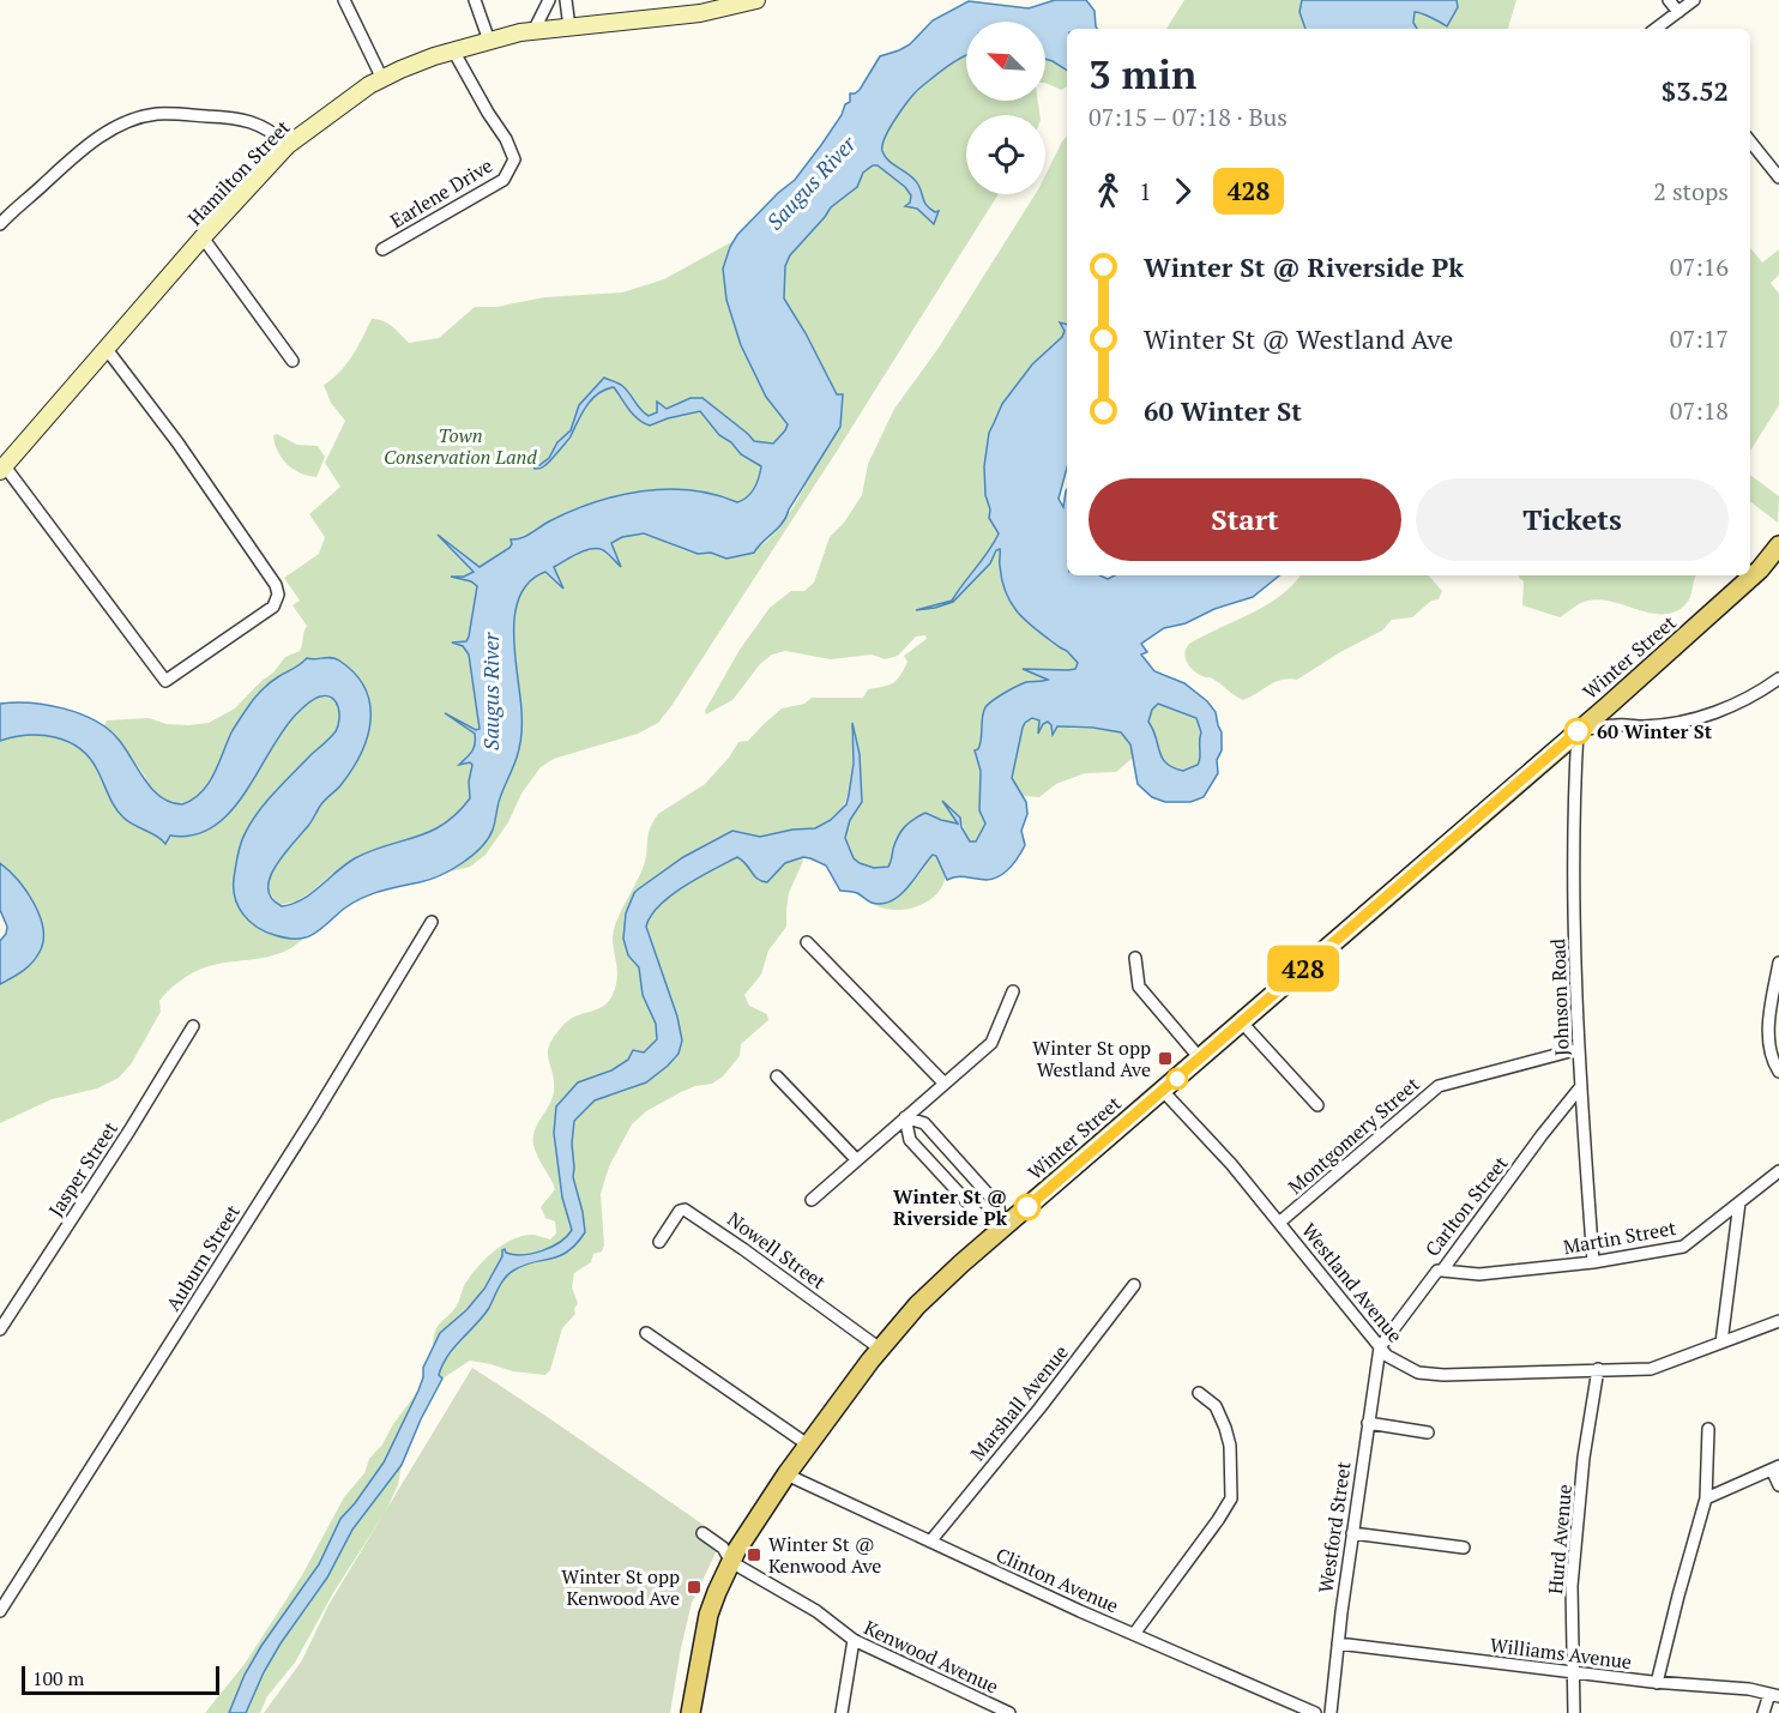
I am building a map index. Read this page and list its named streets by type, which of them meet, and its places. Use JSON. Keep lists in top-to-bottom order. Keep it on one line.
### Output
{"streets":{"main road":["Hamilton Street","Winter Street"],"street":["Earlene Drive","Johnson Road","Montgomery Street","Jasper Street","Carlton Street","Martin Street","Nowell Street","Auburn Street","Westland Avenue","Marshall Avenue","Westford Street","Hurd Avenue","Clinton Avenue","Williams Avenue","Kenwood Avenue"]},"crossings":[["Hamilton Street","Earlene Drive"],["Winter Street","Johnson Road"],["Winter Street","Nowell Street"],["Winter Street","Westland Avenue"],["Winter Street","Clinton Avenue"],["Winter Street","Kenwood Avenue"],["Johnson Road","Montgomery Street"],["Johnson Road","Carlton Street"],["Johnson Road","Martin Street"],["Montgomery Street","Westland Avenue"],["Carlton Street","Martin Street"],["Carlton Street","Westland Avenue"],["Carlton Street","Westford Street"],["Westland Avenue","Westford Street"],["Westland Avenue","Hurd Avenue"],["Marshall Avenue","Clinton Avenue"],["Westford Street","Williams Avenue"],["Hurd Avenue","Williams Avenue"]],"water":["Saugus River"],"parks":["Town Conservation Land"],"places":{"other":["60 Winter St","Winter St @ Riverside Pk"],"transit":["Winter St opp Westland Ave","Winter St @ Kenwood Ave","Winter St opp Kenwood Ave"]},"lines":["bus line 428"],"scale_bar":"100 m","north":"top left","page":{"on_map":"428","heading":["3 min","07:15 – 07:18 · Bus","$3.52"],"legs":["1","428","2 stops"],"list":[{"name":"Winter St @ Riverside Pk","value":"07:16"},{"name":"Winter St @ Westland Ave","value":"07:17"},{"name":"60 Winter St","value":"07:18"}],"buttons":["Start","Tickets"],"scale":"100 m"}}
